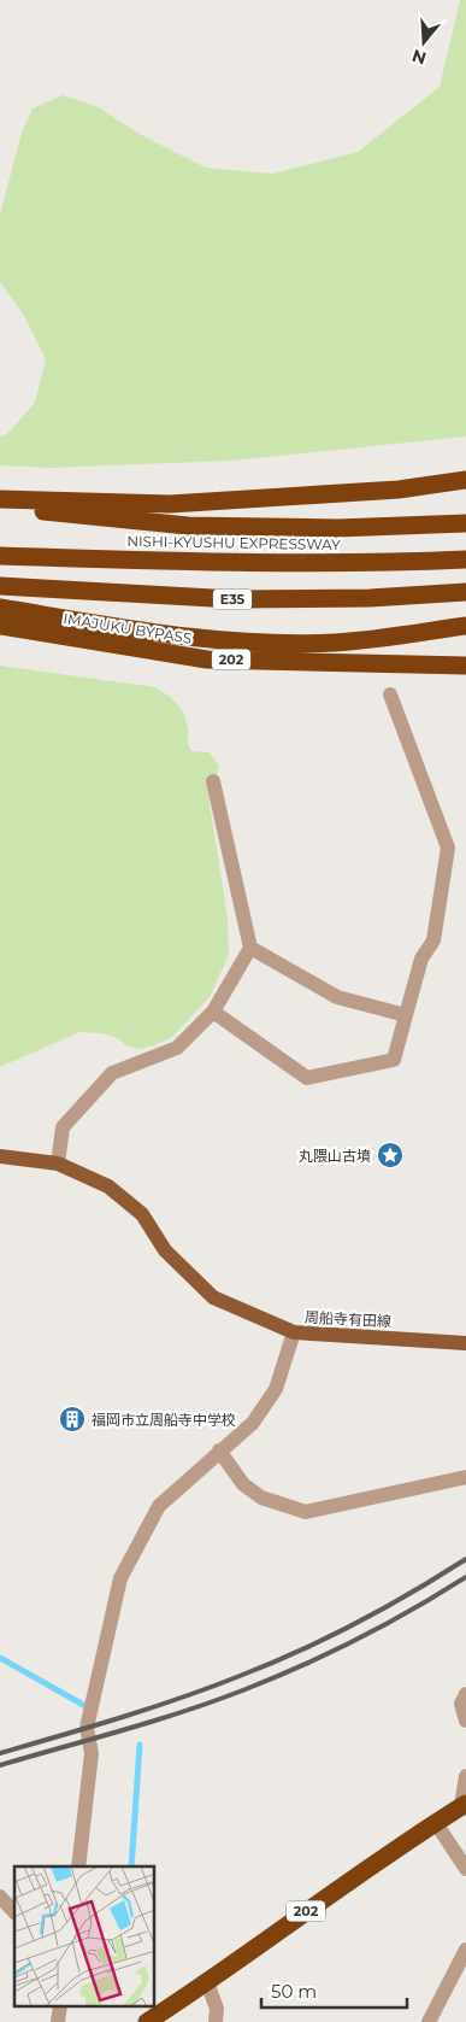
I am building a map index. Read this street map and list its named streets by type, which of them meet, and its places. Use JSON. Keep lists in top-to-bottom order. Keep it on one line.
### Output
{"streets":{"highway":["NISHI-KYUSHU EXPRESSWAY","E35","IMAJUKU BYPASS","202"],"main road":["周船寺有田線"]},"places":{"place":["丸隈山古墳"],"building":["福岡市立周船寺中学校"]},"scale_bar":"50 m","north":"bottom"}
